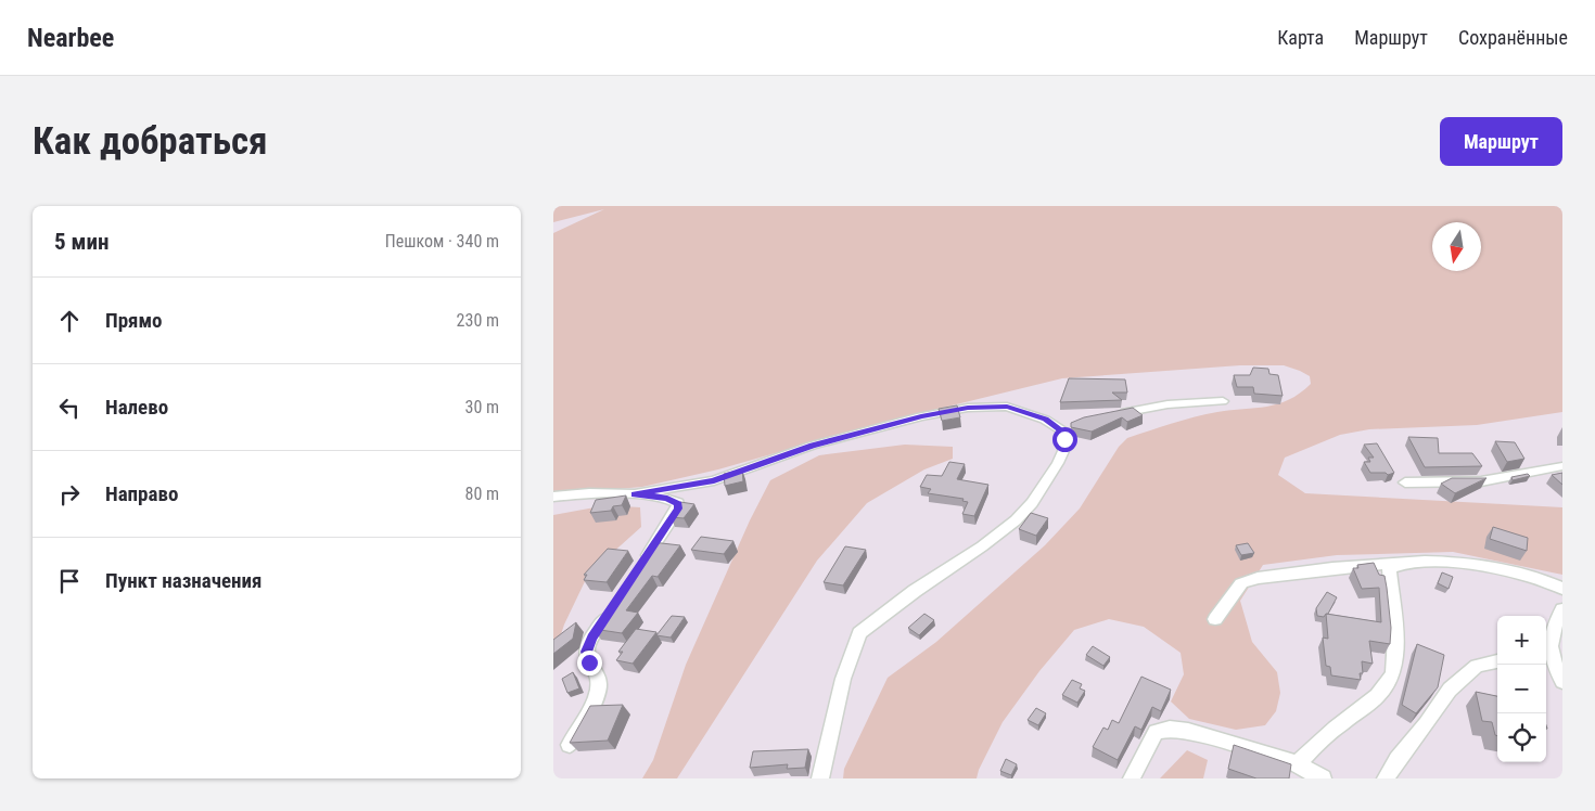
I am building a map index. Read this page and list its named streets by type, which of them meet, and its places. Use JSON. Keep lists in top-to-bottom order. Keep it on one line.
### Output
{"north":"bottom","page":{"header":"Nearbee","nav":["Карта","Маршрут","Сохранённые"],"buttons":"Маршрут","title":"Как добраться","heading":["5 мин","Пешком · 340 m"],"list":[["Прямо","230 m"],["Налево","30 m"],["Направо","80 m"],"Пункт назначения"],"map_buttons":["+","−"]}}
